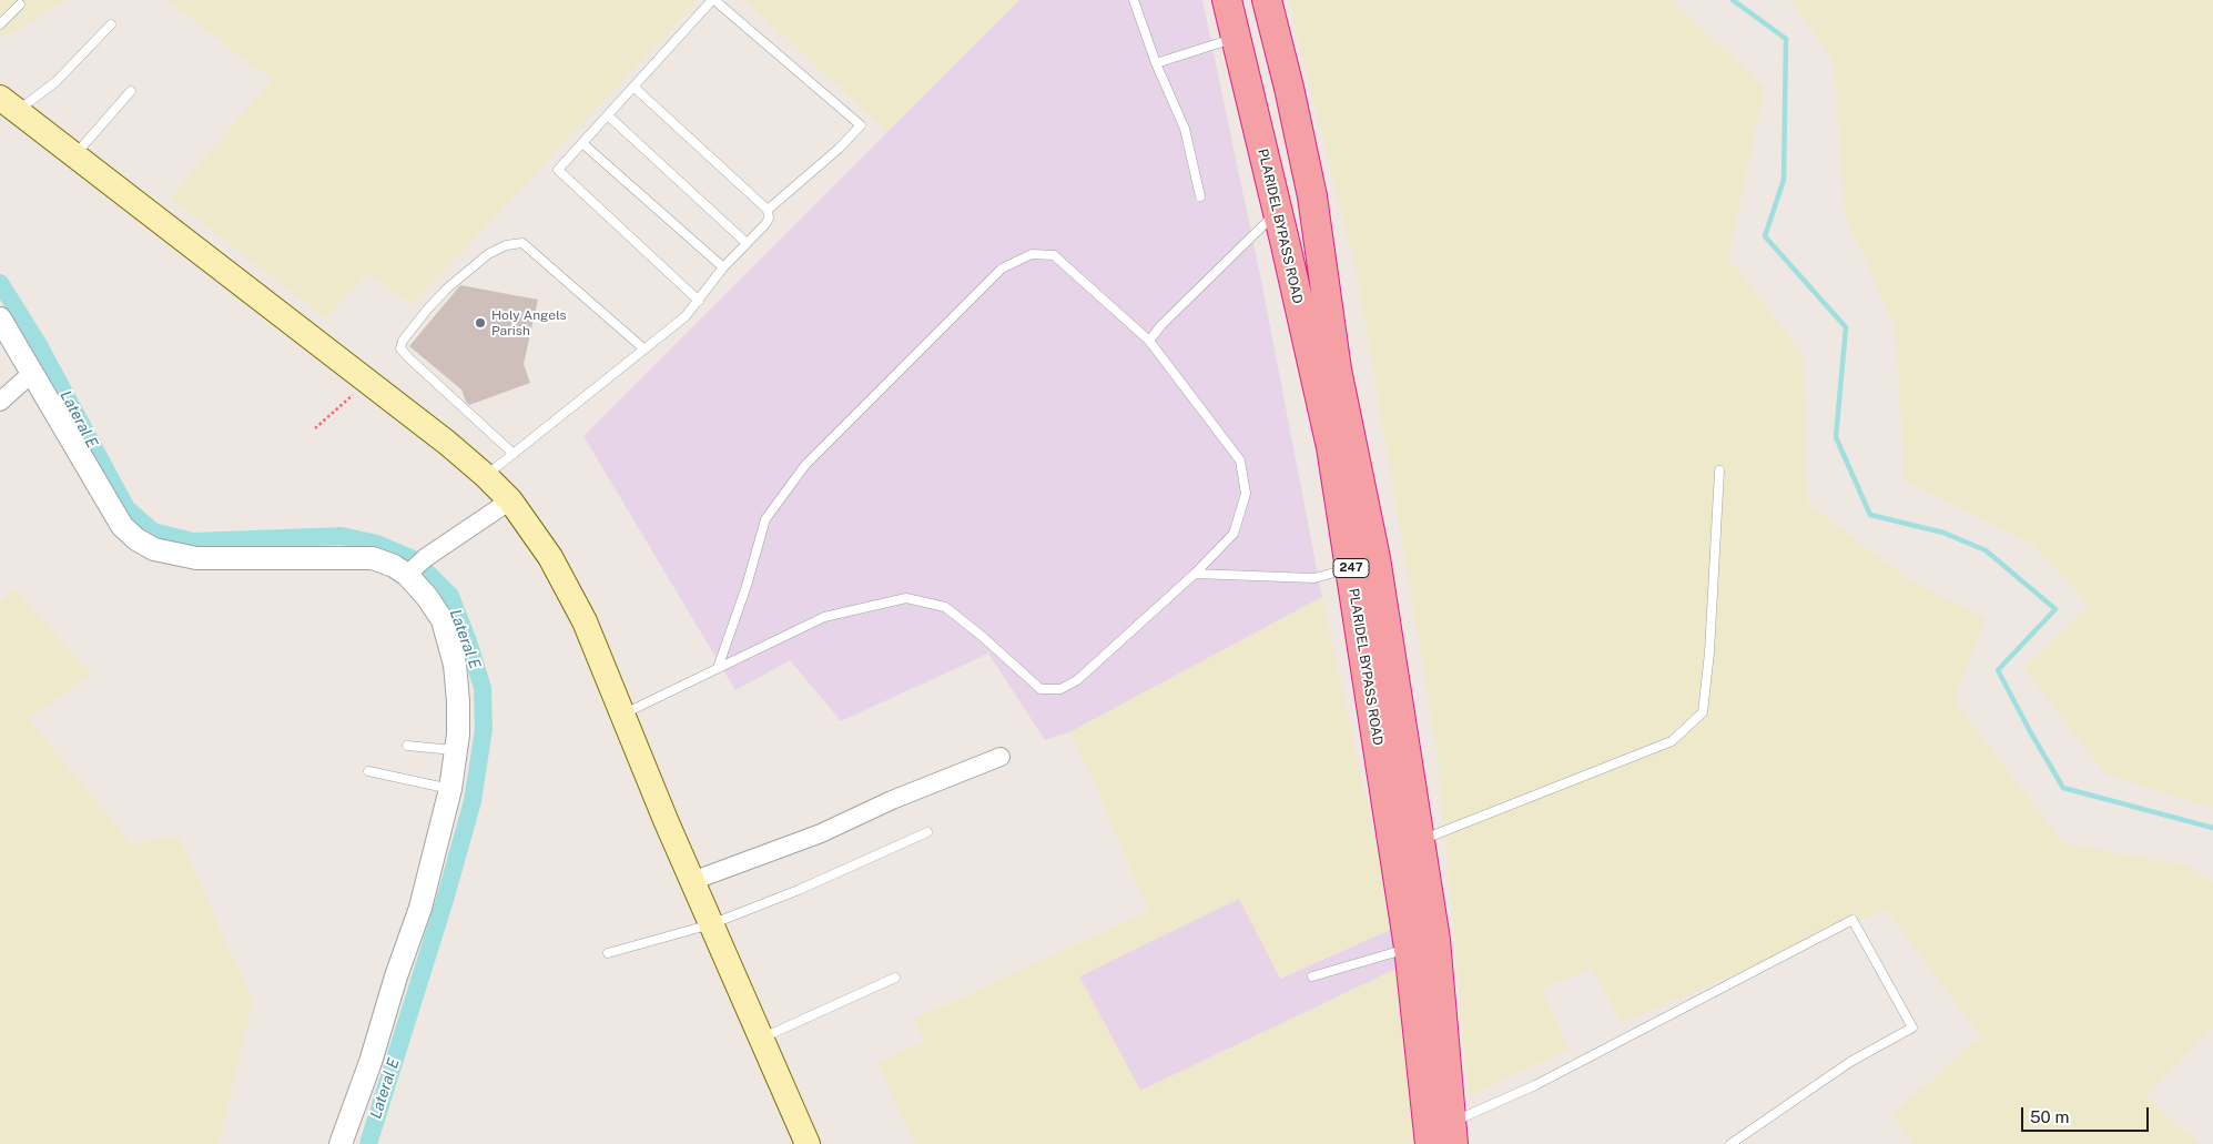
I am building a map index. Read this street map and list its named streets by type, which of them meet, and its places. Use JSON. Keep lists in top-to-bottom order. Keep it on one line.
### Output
{"streets":{"highway":["PLARIDEL BYPASS ROAD","247"]},"water":["Lateral E"],"places":["Holy Angels Parish"],"scale_bar":"50 m"}
